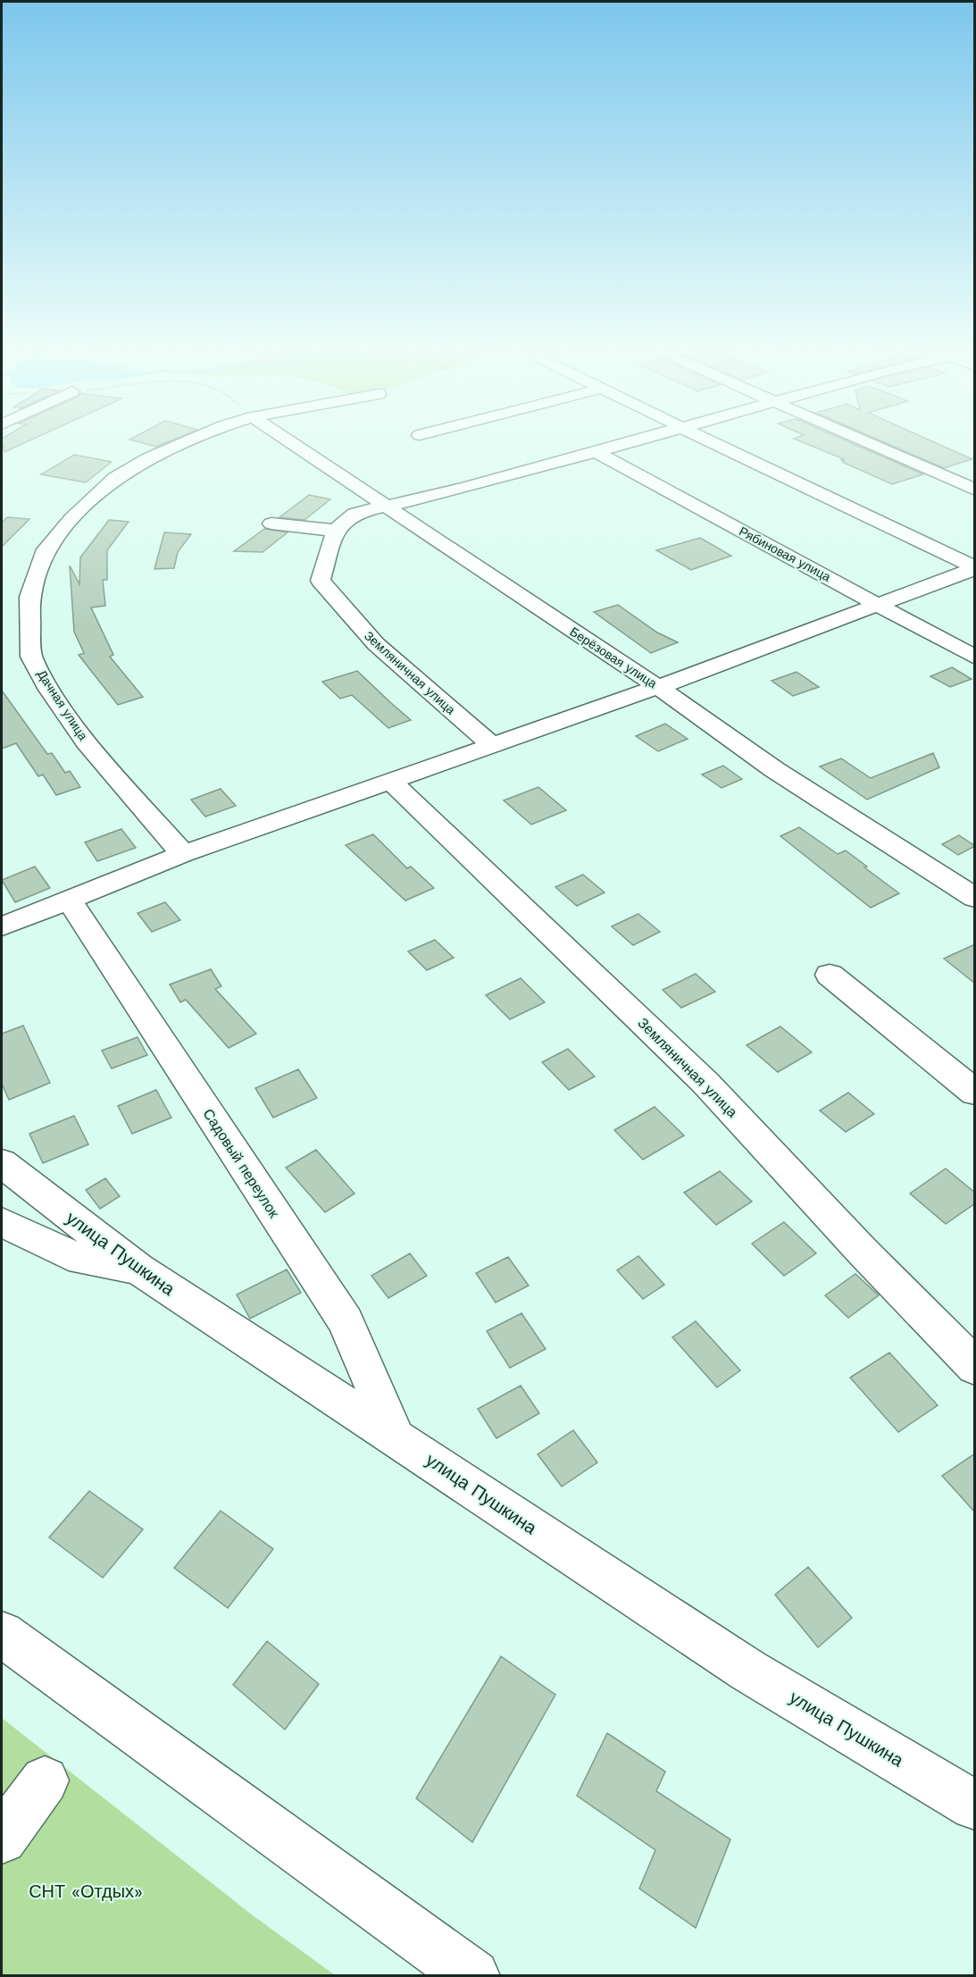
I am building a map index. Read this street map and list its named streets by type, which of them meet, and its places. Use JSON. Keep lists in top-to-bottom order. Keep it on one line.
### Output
{"streets":{"street":["Рябиновая улица","Берёзовая улица","Земляничная улица","Дачная улица","Садовый переулок","улица Пушкина"]},"crossings":[["Садовый переулок","улица Пушкина"]],"parks":["СНТ «Отдых»"]}
